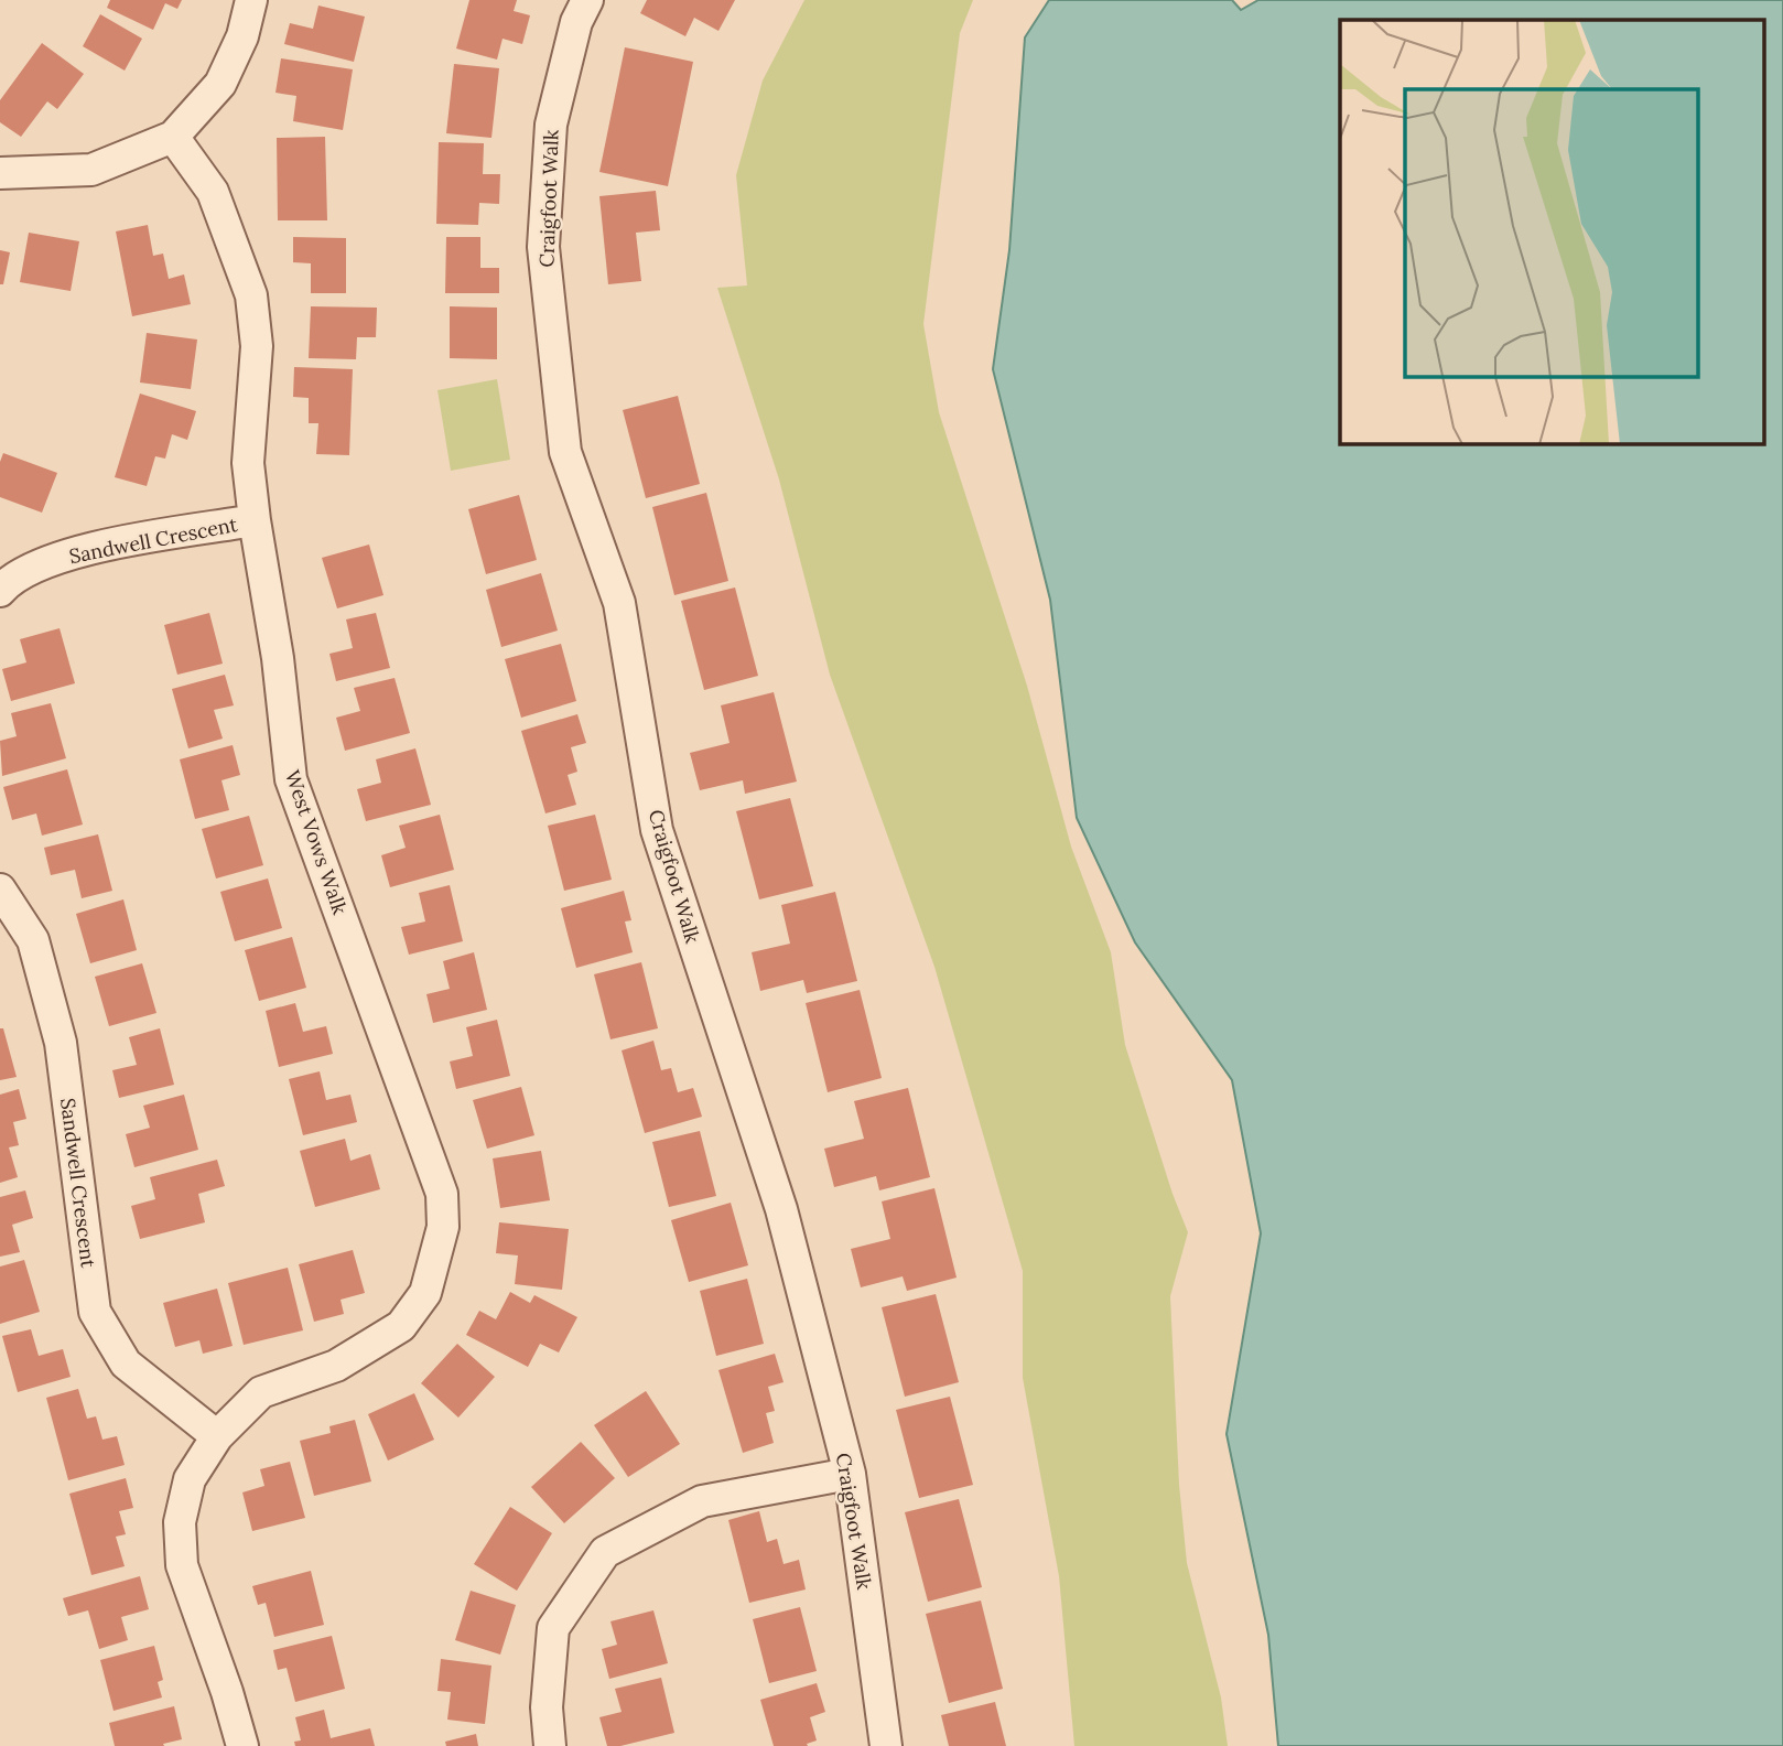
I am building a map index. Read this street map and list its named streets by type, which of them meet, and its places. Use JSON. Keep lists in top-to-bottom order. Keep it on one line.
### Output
{"streets":{"street":["Craigfoot Walk","Sandwell Crescent","West Vows Walk"]},"crossings":[["Sandwell Crescent","West Vows Walk"]]}
